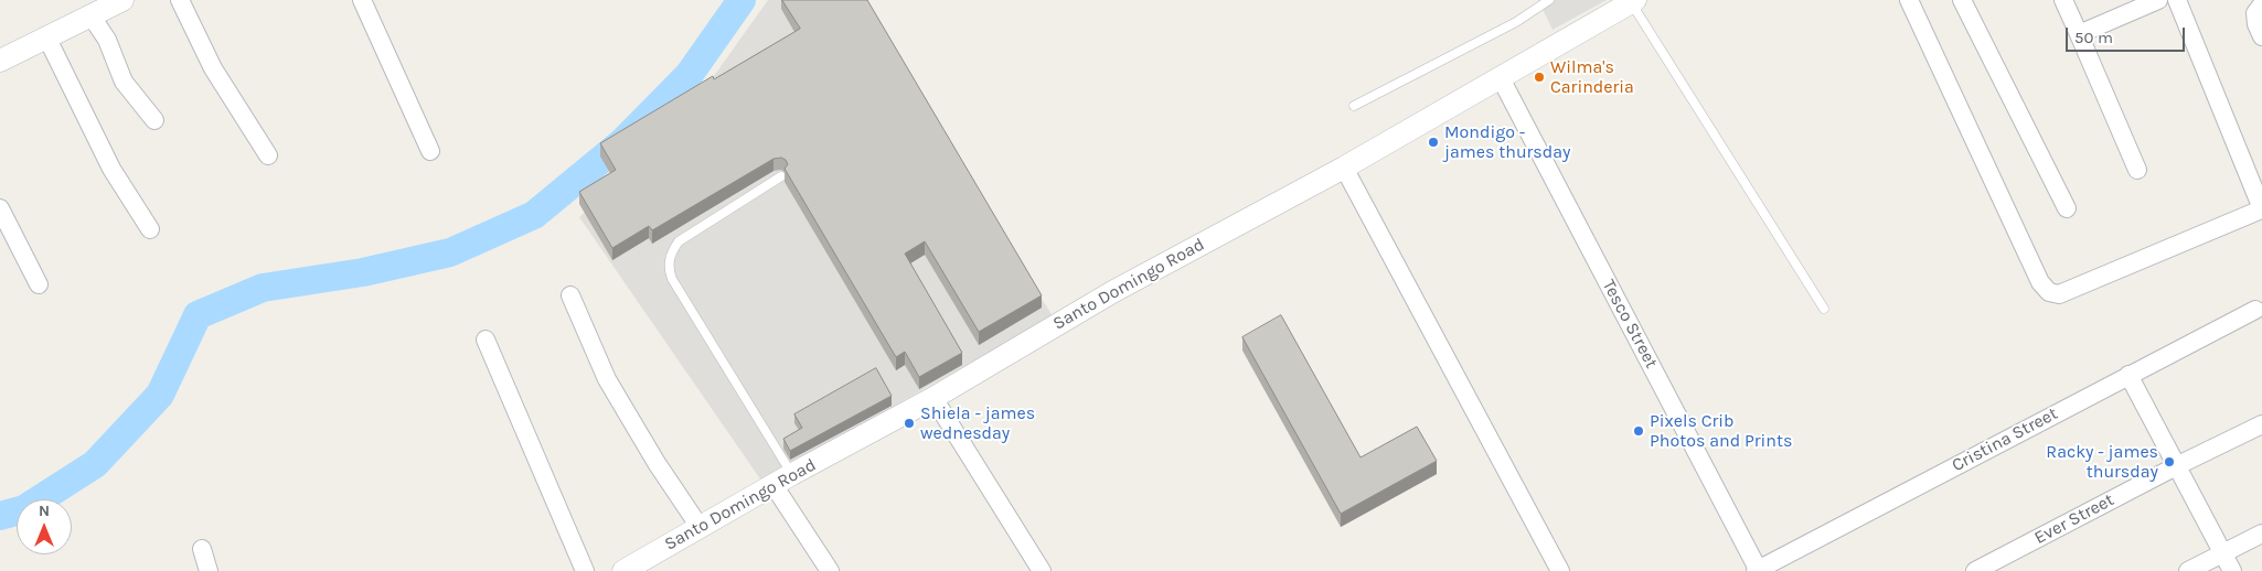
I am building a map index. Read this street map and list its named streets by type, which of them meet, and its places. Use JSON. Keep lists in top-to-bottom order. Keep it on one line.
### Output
{"streets":{"street":["Santo Domingo Road","Tesco Street","Cristina Street","Ever Street"]},"crossings":[["Santo Domingo Road","Tesco Street"],["Tesco Street","Cristina Street"]],"places":["Wilma's Carinderia","Mondigo - james thursday","Shiela - james wednesday","Pixels Crib Photos and Prints","Racky - james thursday"],"scale_bar":"50 m","north":"top"}
